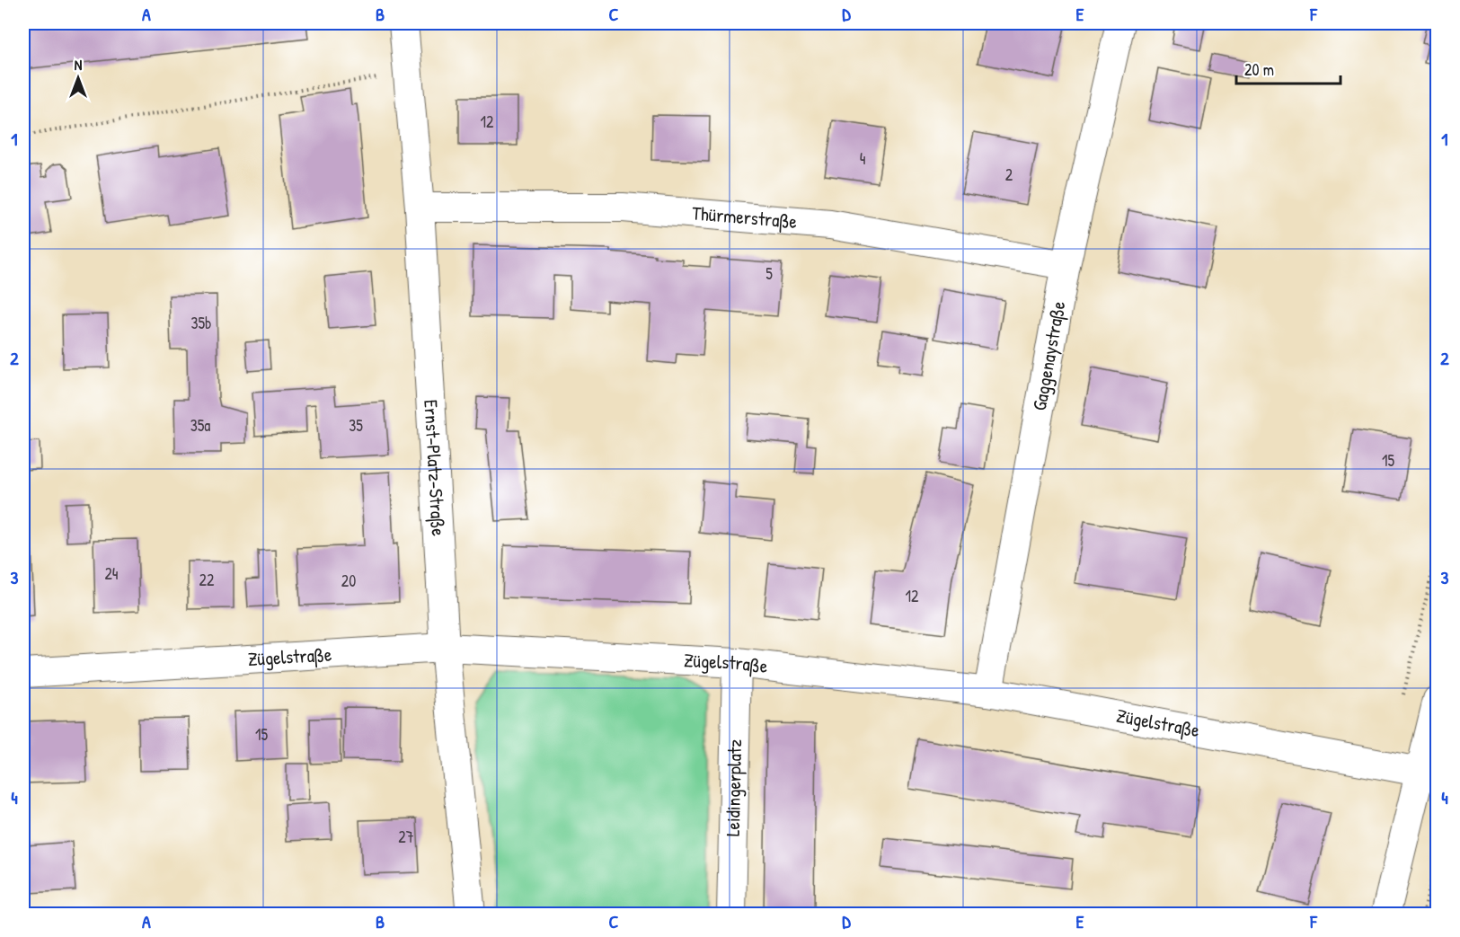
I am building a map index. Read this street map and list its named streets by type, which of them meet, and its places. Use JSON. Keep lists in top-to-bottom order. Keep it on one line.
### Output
{"streets":{"street":["Thürmerstraße","Gaggenaystraße","Ernst-Platz-Straße","Zügelstraße","Leidingerplatz"]},"crossings":[["Thürmerstraße","Gaggenaystraße"],["Thürmerstraße","Ernst-Platz-Straße"],["Gaggenaystraße","Zügelstraße"],["Ernst-Platz-Straße","Zügelstraße"],["Zügelstraße","Leidingerplatz"]],"house_numbers":["12","4","2","5","35b","35a","35","15","24","22","20","12","15","27"],"scale_bar":"20 m","north":"top","grid":{"columns":["A","B","C","D","E","F"],"rows":["1","2","3","4"]}}
